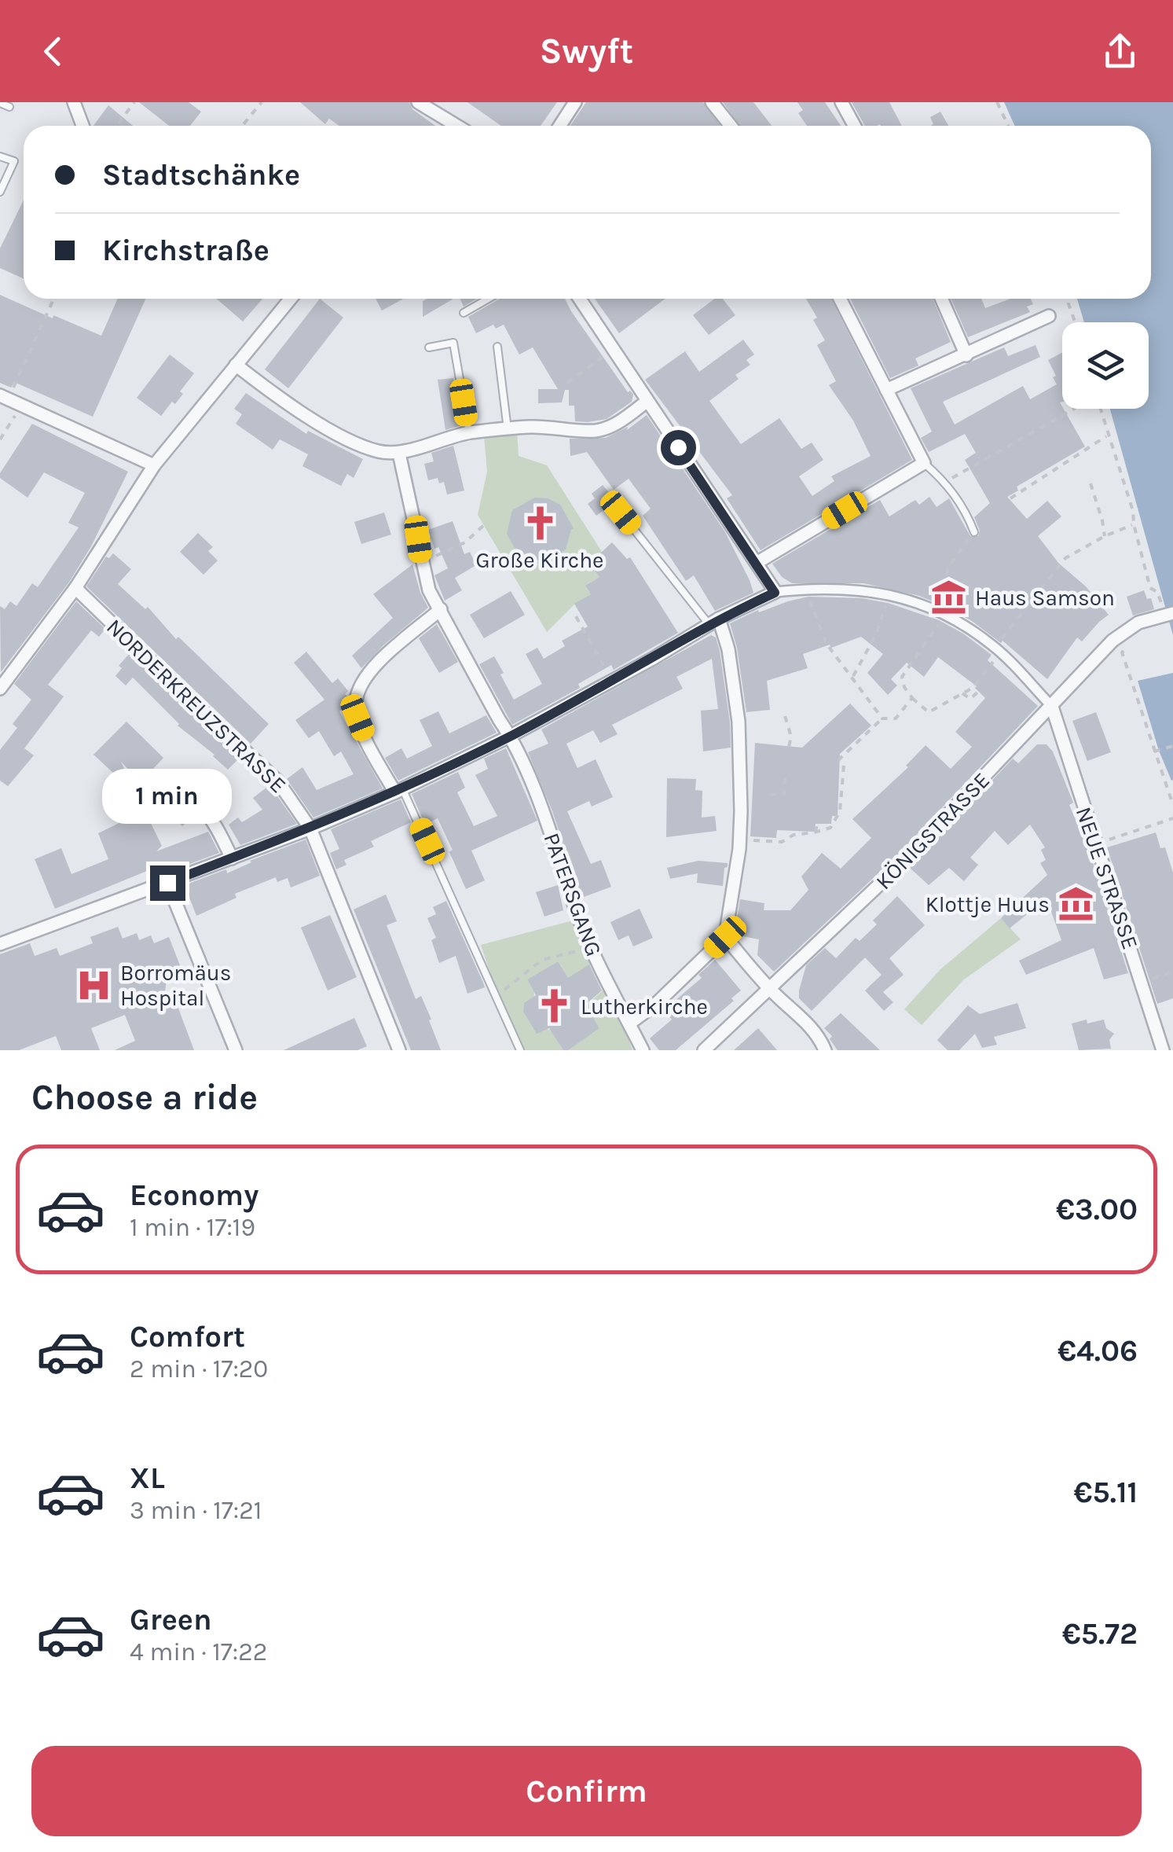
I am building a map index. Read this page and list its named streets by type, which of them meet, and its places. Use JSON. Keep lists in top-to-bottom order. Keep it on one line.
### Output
{"streets":{"street":["NORDERKREUZSTRASSE","KÖNIGSTRASSE","NEUE STRASSE","PATERSGANG"]},"crossings":[["KÖNIGSTRASSE","NEUE STRASSE"]],"places":{"church":["Große Kirche","Lutherkirche"],"museum":["Haus Samson","Klottje Huus"],"hospital":["Borromäus Hospital"]},"page":{"header":"Swyft","banner":["Stadtschänke","Kirchstraße"],"bubble":"1 min","heading":"Choose a ride","list":[{"name":"Economy","note":"1 min · 17:19","value":"€3.00"},{"name":"Comfort","note":"2 min · 17:20","value":"€4.06"},{"name":"XL","note":"3 min · 17:21","value":"€5.11"},{"name":"Green","note":"4 min · 17:22","value":"€5.72"}],"buttons":"Confirm"}}
